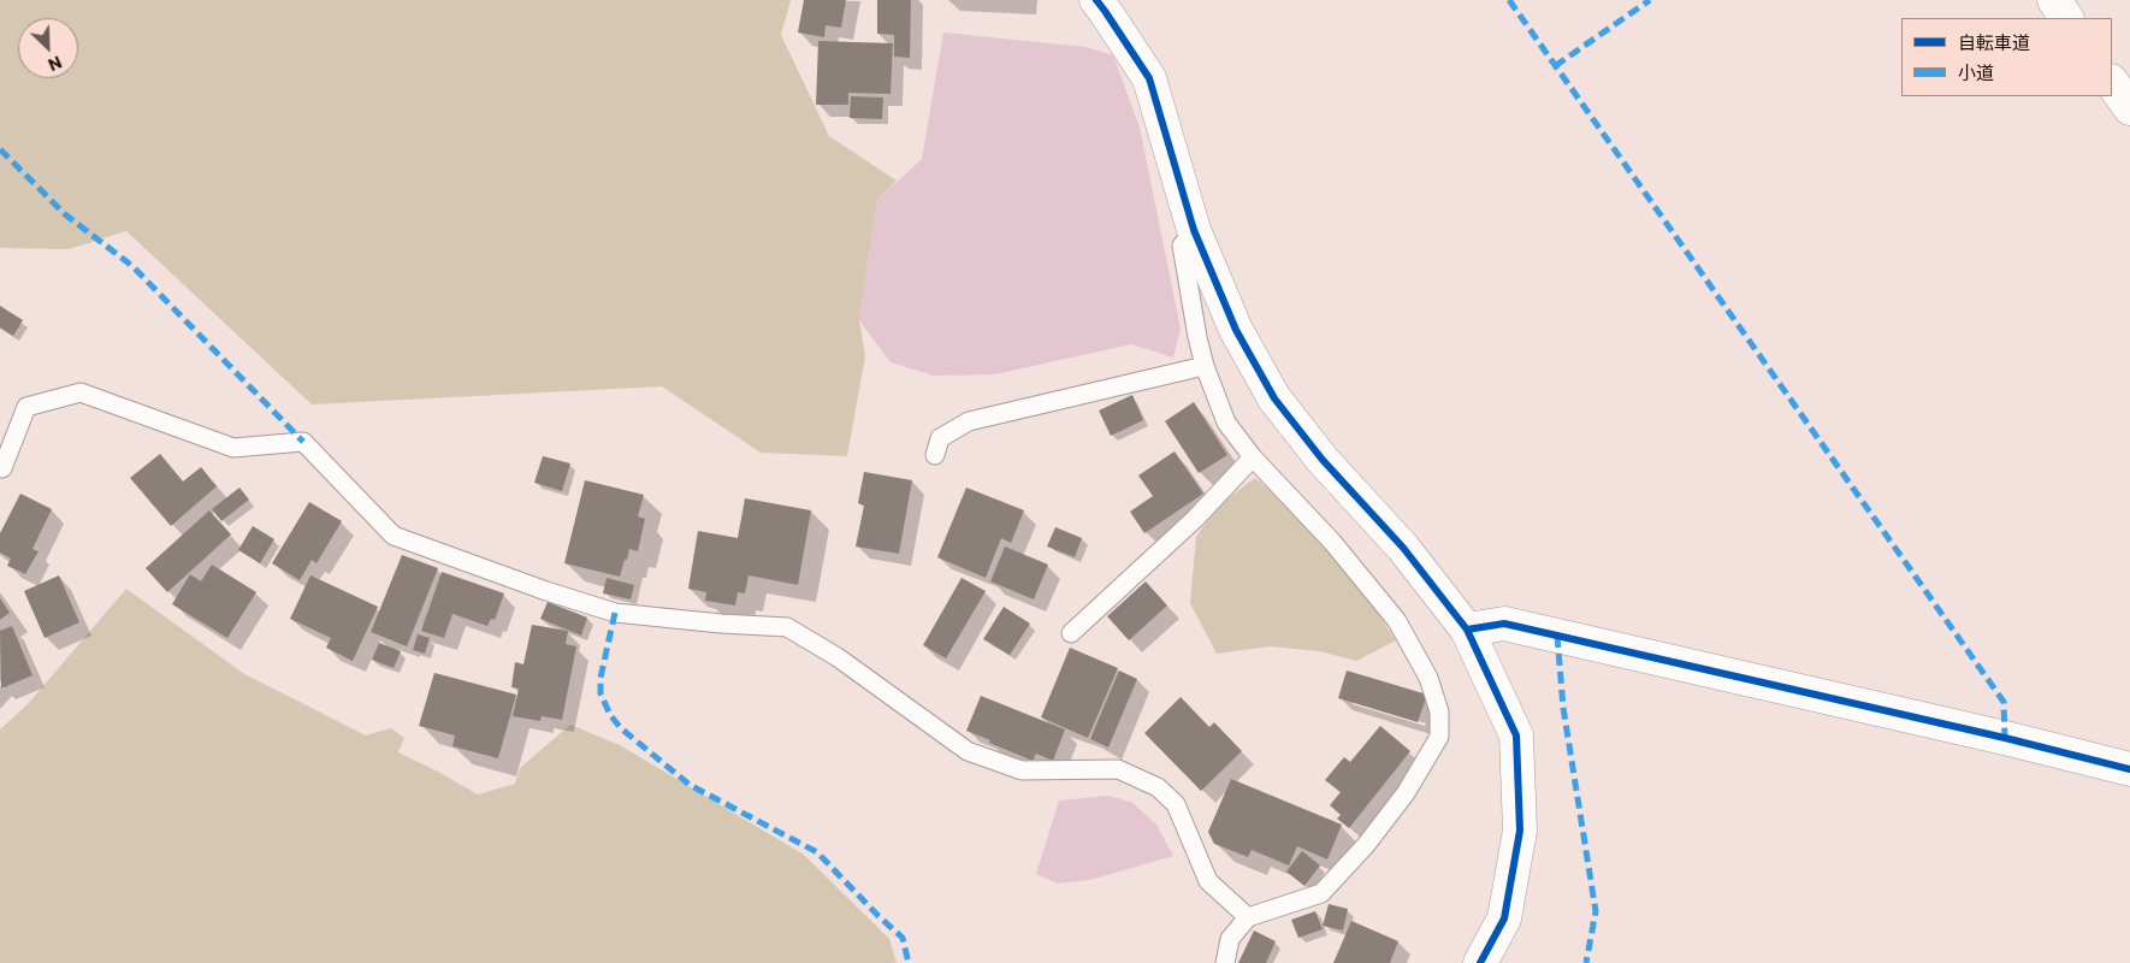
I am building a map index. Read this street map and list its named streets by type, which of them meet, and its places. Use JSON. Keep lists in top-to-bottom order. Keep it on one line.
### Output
{"legend":["自転車道","小道"],"north":"bottom right"}
